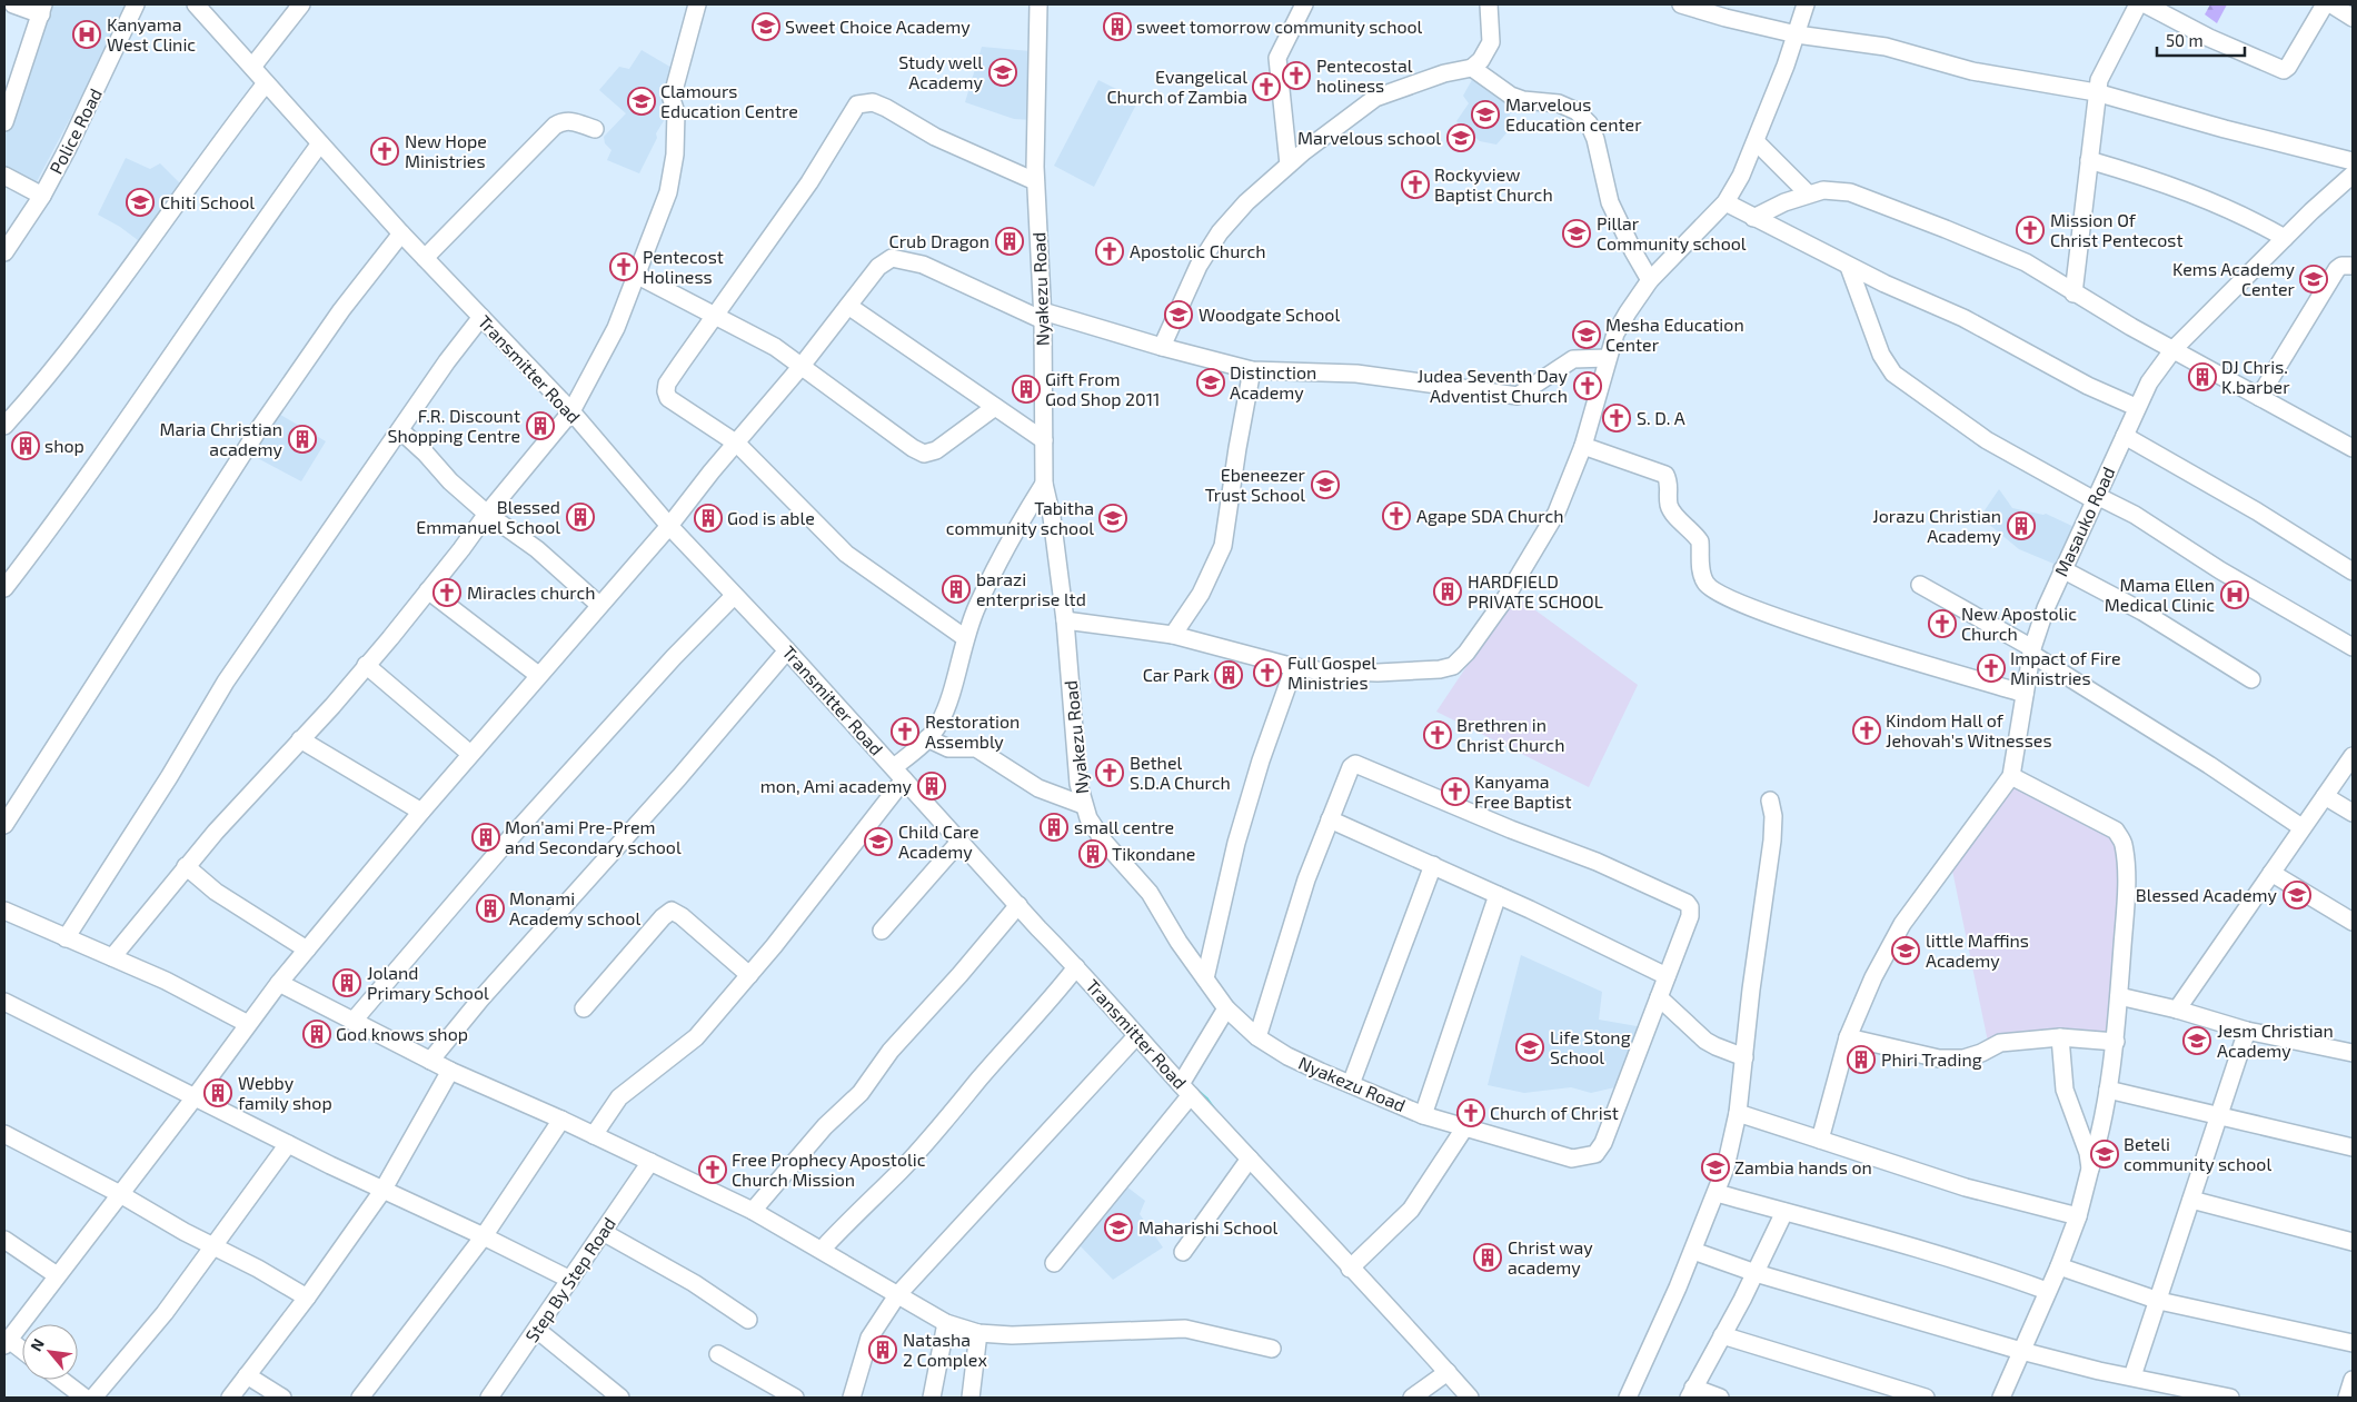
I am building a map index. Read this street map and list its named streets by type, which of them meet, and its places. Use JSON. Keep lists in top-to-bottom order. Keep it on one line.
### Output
{"streets":{"street":["Police Road","Nyakezu Road","Transmitter Road","Masauko Road","Step By Step Road"]},"places":{"school or university":["Sweet Choice Academy","Study well Academy","Clamours Education Centre","Marvelous Education center","Marvelous school","Chiti School","Pillar Community school","Kems Academy Center","Woodgate School","Mesha Education Center","Distinction Academy","Ebeneezer Trust School","Tabitha community school","Child Care Academy","Blessed Academy","little Maffins Academy","Jesm Christian Academy","Life Stong School","Beteli community school","Zambia hands on","Maharishi School"],"building":["sweet tomorrow community school","Crub Dragon","DJ Chris. K.barber","Gift From God Shop 2011","F.R. Discount Shopping Centre","Maria Christian academy","shop","Blessed Emmanuel School","God is able","Jorazu Christian Academy","barazi enterprise ltd","HARDFIELD PRIVATE SCHOOL","Car Park","mon, Ami academy","small centre","Mon'ami Pre-Prem and Secondary school","Tikondane","Monami Academy school","Joland Primary School","God knows shop","Phiri Trading","Webby family shop","Christ way academy","Natasha 2 Complex"],"hospital":["Kanyama West Clinic","Mama Ellen Medical Clinic"],"church":["Pentecostal holiness","Evangelical Church of Zambia","New Hope Ministries","Rockyview Baptist Church","Mission Of Christ Pentecost","Apostolic Church","Pentecost Holiness","Judea Seventh Day Adventist Church","S. D. A","Agape SDA Church","Miracles church","New Apostolic Church","Impact of Fire Ministries","Full Gospel Ministries","Kindom Hall of Jehovah's Witnesses","Restoration Assembly","Brethren in Christ Church","Bethel S.D.A Church","Kanyama Free Baptist","Church of Christ","Free Prophecy Apostolic Church Mission"]},"scale_bar":"50 m","north":"top left"}
